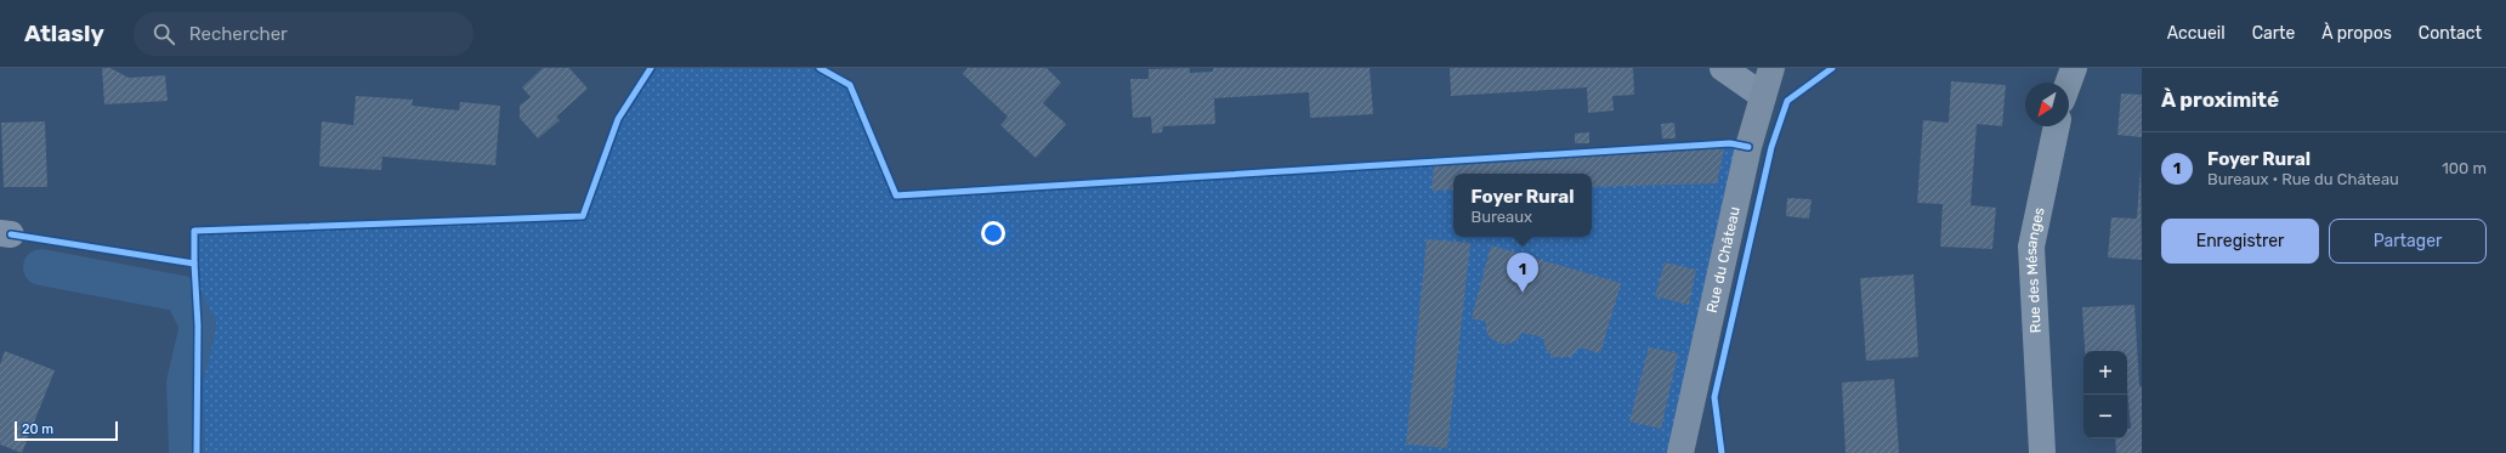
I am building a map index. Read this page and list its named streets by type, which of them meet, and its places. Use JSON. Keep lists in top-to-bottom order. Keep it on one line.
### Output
{"streets":{"street":["Rue du Château","Rue des Mésanges"]},"scale_bar":"20 m","north":"bottom left","page":{"header":"Atlasly","search":"Rechercher","nav":["Accueil","Carte","À propos","Contact"],"heading":"À proximité","list":[{"mark":"1","name":"Foyer Rural","note":"Bureaux · Rue du Château","value":"100 m"}],"popup":["Foyer Rural","Bureaux"],"buttons":["Enregistrer","Partager"],"pins":"1","map_buttons":["+","−"],"scale":"20 m"}}
